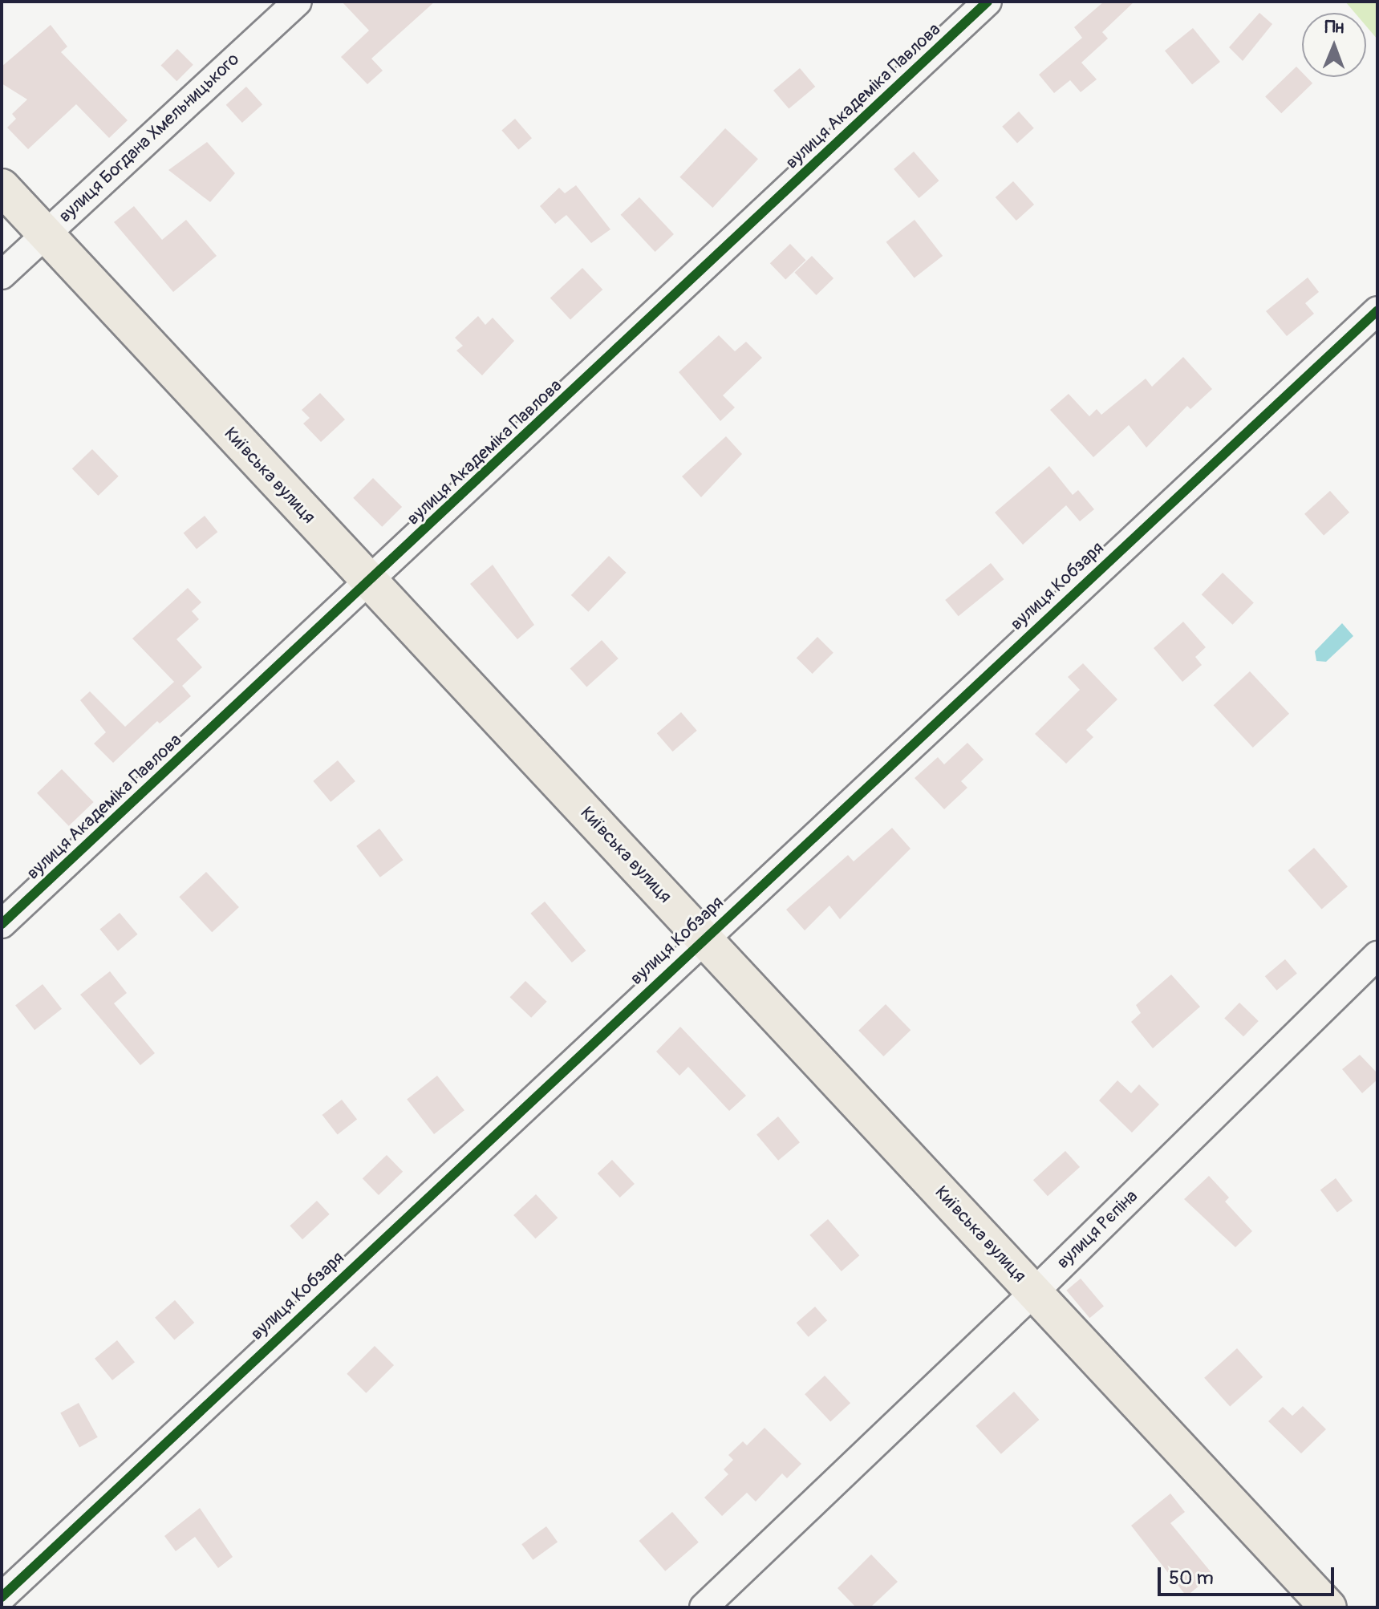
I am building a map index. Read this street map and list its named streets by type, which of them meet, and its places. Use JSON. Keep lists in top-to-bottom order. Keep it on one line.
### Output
{"streets":{"highway":["Київська вулиця"],"street":["вулиця Академіка Павлова","вулиця Богдана Хмельницького","вулиця Кобзаря","вулиця Рєпіна"]},"crossings":[["вулиця Академіка Павлова","Київська вулиця"],["вулиця Богдана Хмельницького","Київська вулиця"],["Київська вулиця","вулиця Кобзаря"],["Київська вулиця","вулиця Рєпіна"]],"scale_bar":"50 m","north":"top"}
